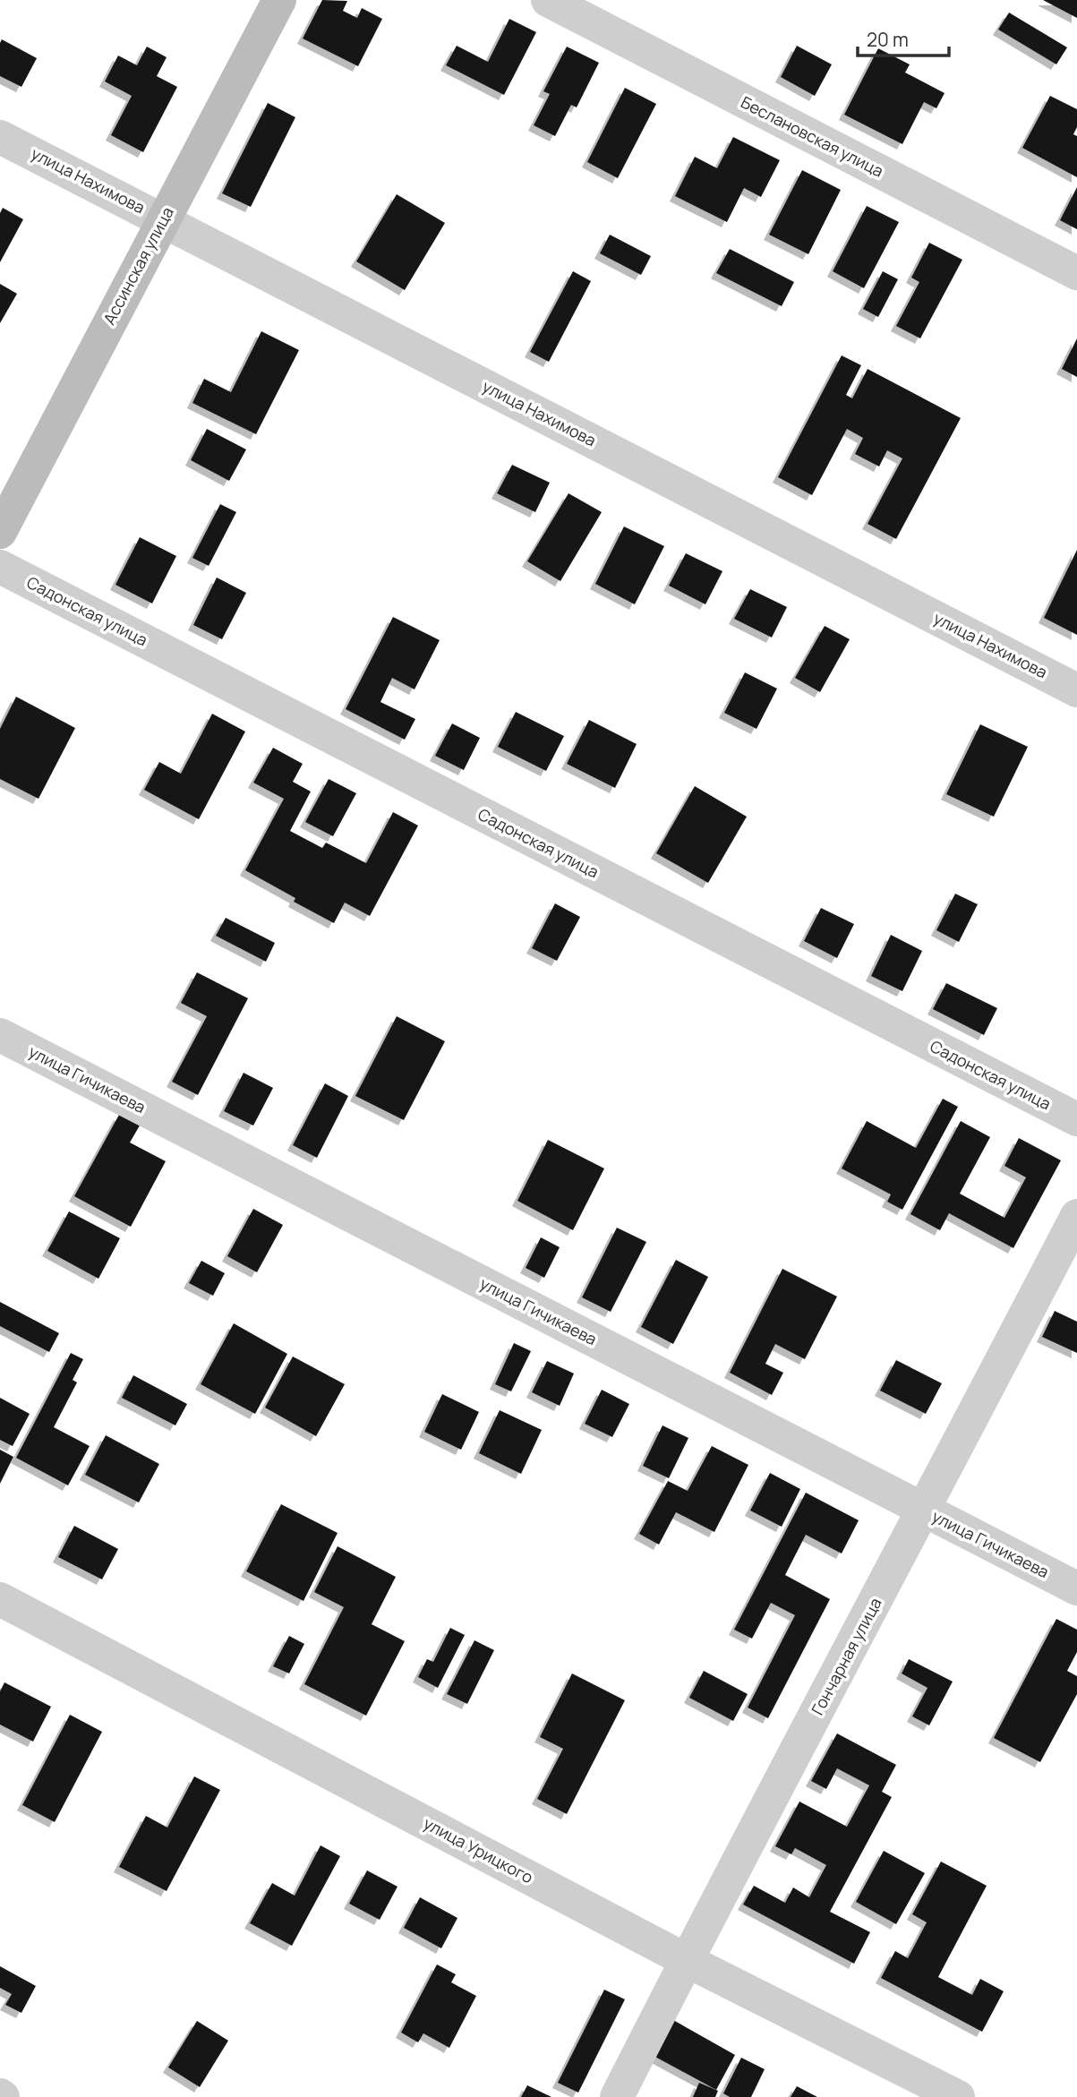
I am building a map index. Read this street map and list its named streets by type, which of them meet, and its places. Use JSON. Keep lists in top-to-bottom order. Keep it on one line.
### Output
{"streets":{"street":["Беслановская улица","улица Нахимова","Ассинская улица","Садонская улица","улица Гичикаева","Гончарная улица","улица Урицкого"]},"crossings":[["улица Нахимова","Ассинская улица"],["улица Гичикаева","Гончарная улица"],["Гончарная улица","улица Урицкого"]],"scale_bar":"20 m"}
